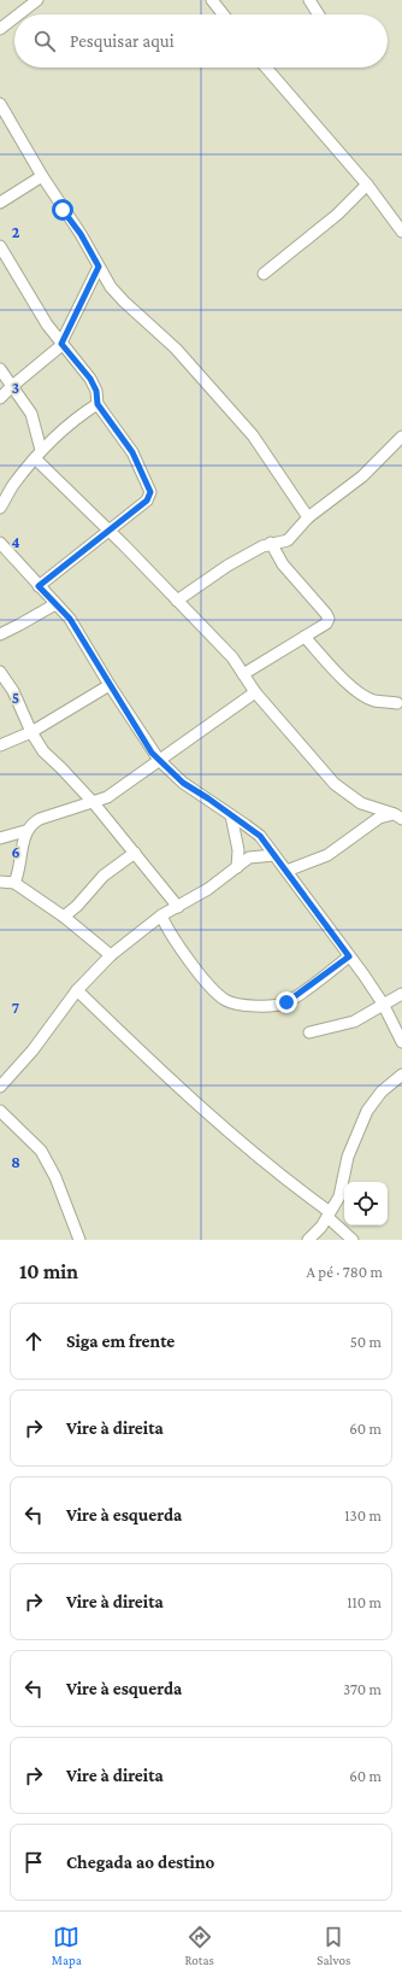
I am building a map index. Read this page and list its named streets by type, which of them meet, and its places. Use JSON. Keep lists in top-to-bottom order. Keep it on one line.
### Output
{"page":{"search":"Pesquisar aqui","heading":["10 min","A pé · 780 m"],"list":[["Siga em frente","50 m"],["Vire à direita","60 m"],["Vire à esquerda","130 m"],["Vire à direita","110 m"],["Vire à esquerda","370 m"],["Vire à direita","60 m"],"Chegada ao destino"],"nav":["Mapa","Rotas","Salvos"]},"grid":{"rows":["2","3","4","5","6","7","8"]}}
